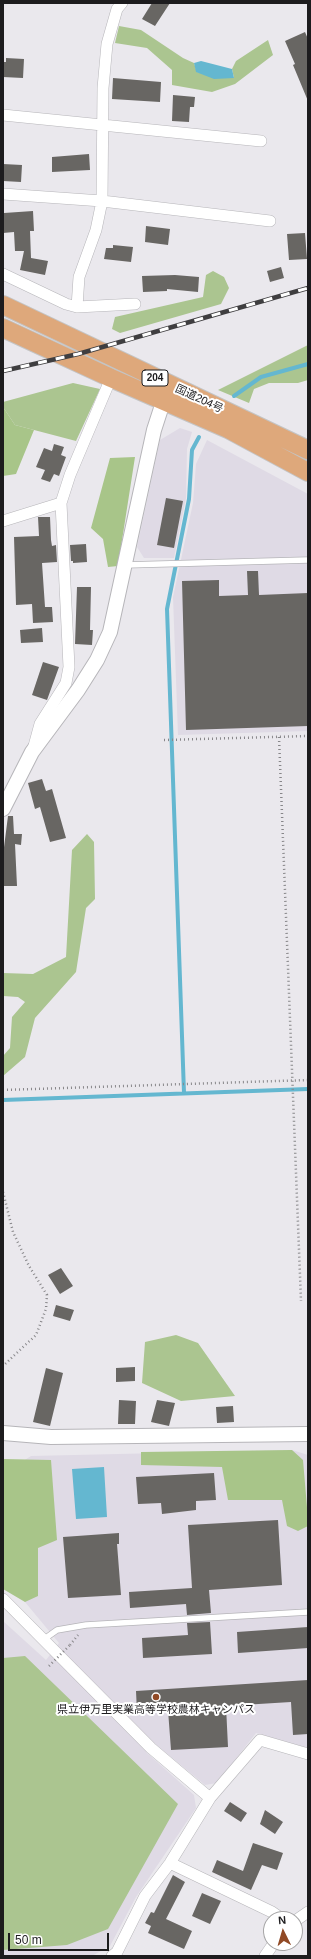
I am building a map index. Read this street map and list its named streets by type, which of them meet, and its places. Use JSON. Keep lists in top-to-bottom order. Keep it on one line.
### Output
{"streets":{"highway":["204","国道204号"]},"places":["県立伊万里実業高等学校農林キャンパス"],"scale_bar":"50 m","north":"top"}
